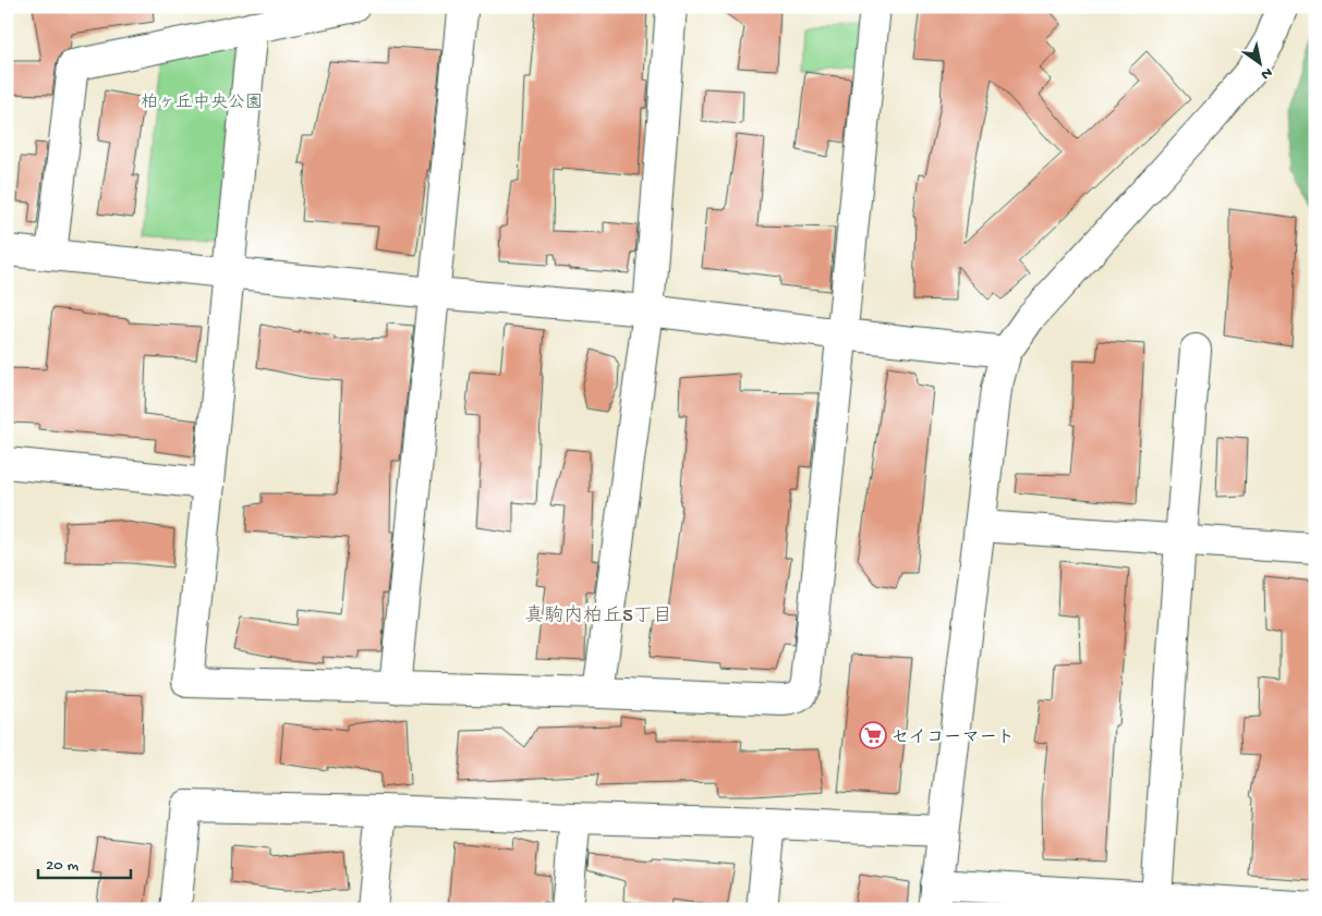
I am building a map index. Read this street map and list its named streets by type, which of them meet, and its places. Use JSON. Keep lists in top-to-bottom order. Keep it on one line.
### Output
{"districts":["真駒内柏丘5丁目"],"parks":["柏ヶ丘中央公園"],"places":{"supermarket":["セイコーマート"]},"scale_bar":"20 m","north":"bottom right"}
